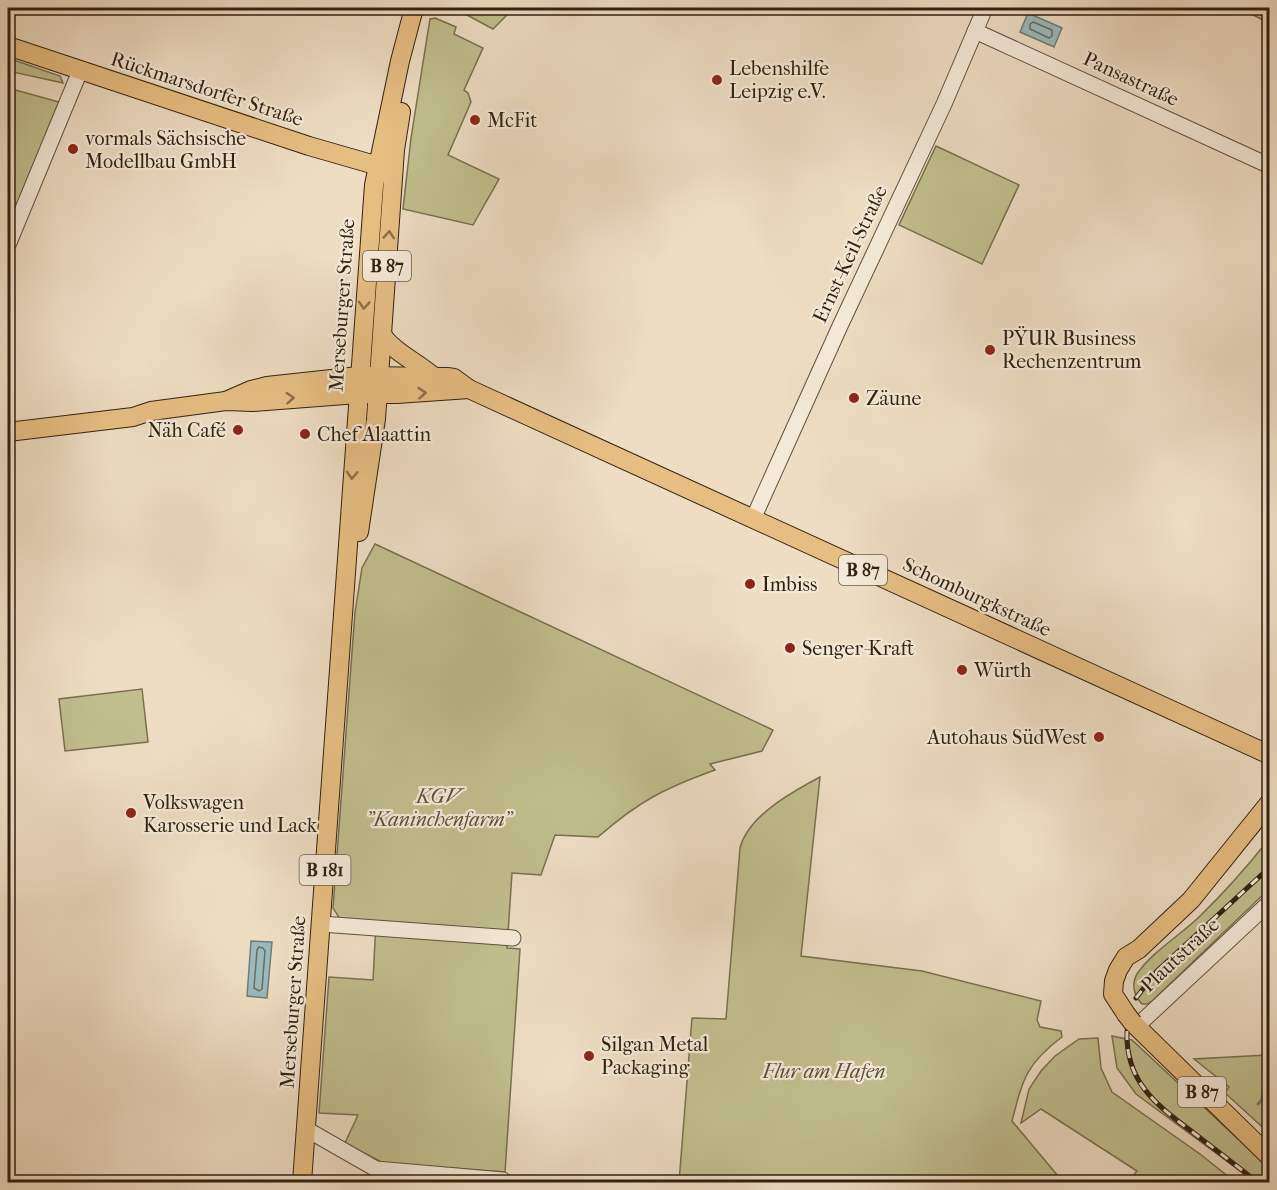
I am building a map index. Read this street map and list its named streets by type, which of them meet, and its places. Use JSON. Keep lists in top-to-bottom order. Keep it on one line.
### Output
{"streets":{"main road":["Rückmarsdorfer Straße","B 87","Merseburger Straße","Schomburgkstraße","B 181","Plautstraße"],"street":["Pansastraße","Ernst-Keil-Straße"]},"crossings":[["Pansastraße","Ernst-Keil-Straße"],["Rückmarsdorfer Straße","Merseburger Straße"],["Ernst-Keil-Straße","Schomburgkstraße"],["B 87","Merseburger Straße"],["B 87","Schomburgkstraße"],["B 87","Plautstraße"],["Merseburger Straße","Schomburgkstraße"]],"parks":["KGV \"Kaninchenfarm\"","Flur am Hafen"],"places":["Lebenshilfe Leipzig e.V.","McFit","vormals Sächsische Modellbau GmbH","PŸUR Business Rechenzentrum","Zäune","Näh Café","Chef Alaattin","Imbiss","Senger-Kraft","Würth","Autohaus SüdWest","Volkswagen Karosserie und Lack","Silgan Metal Packaging"]}
